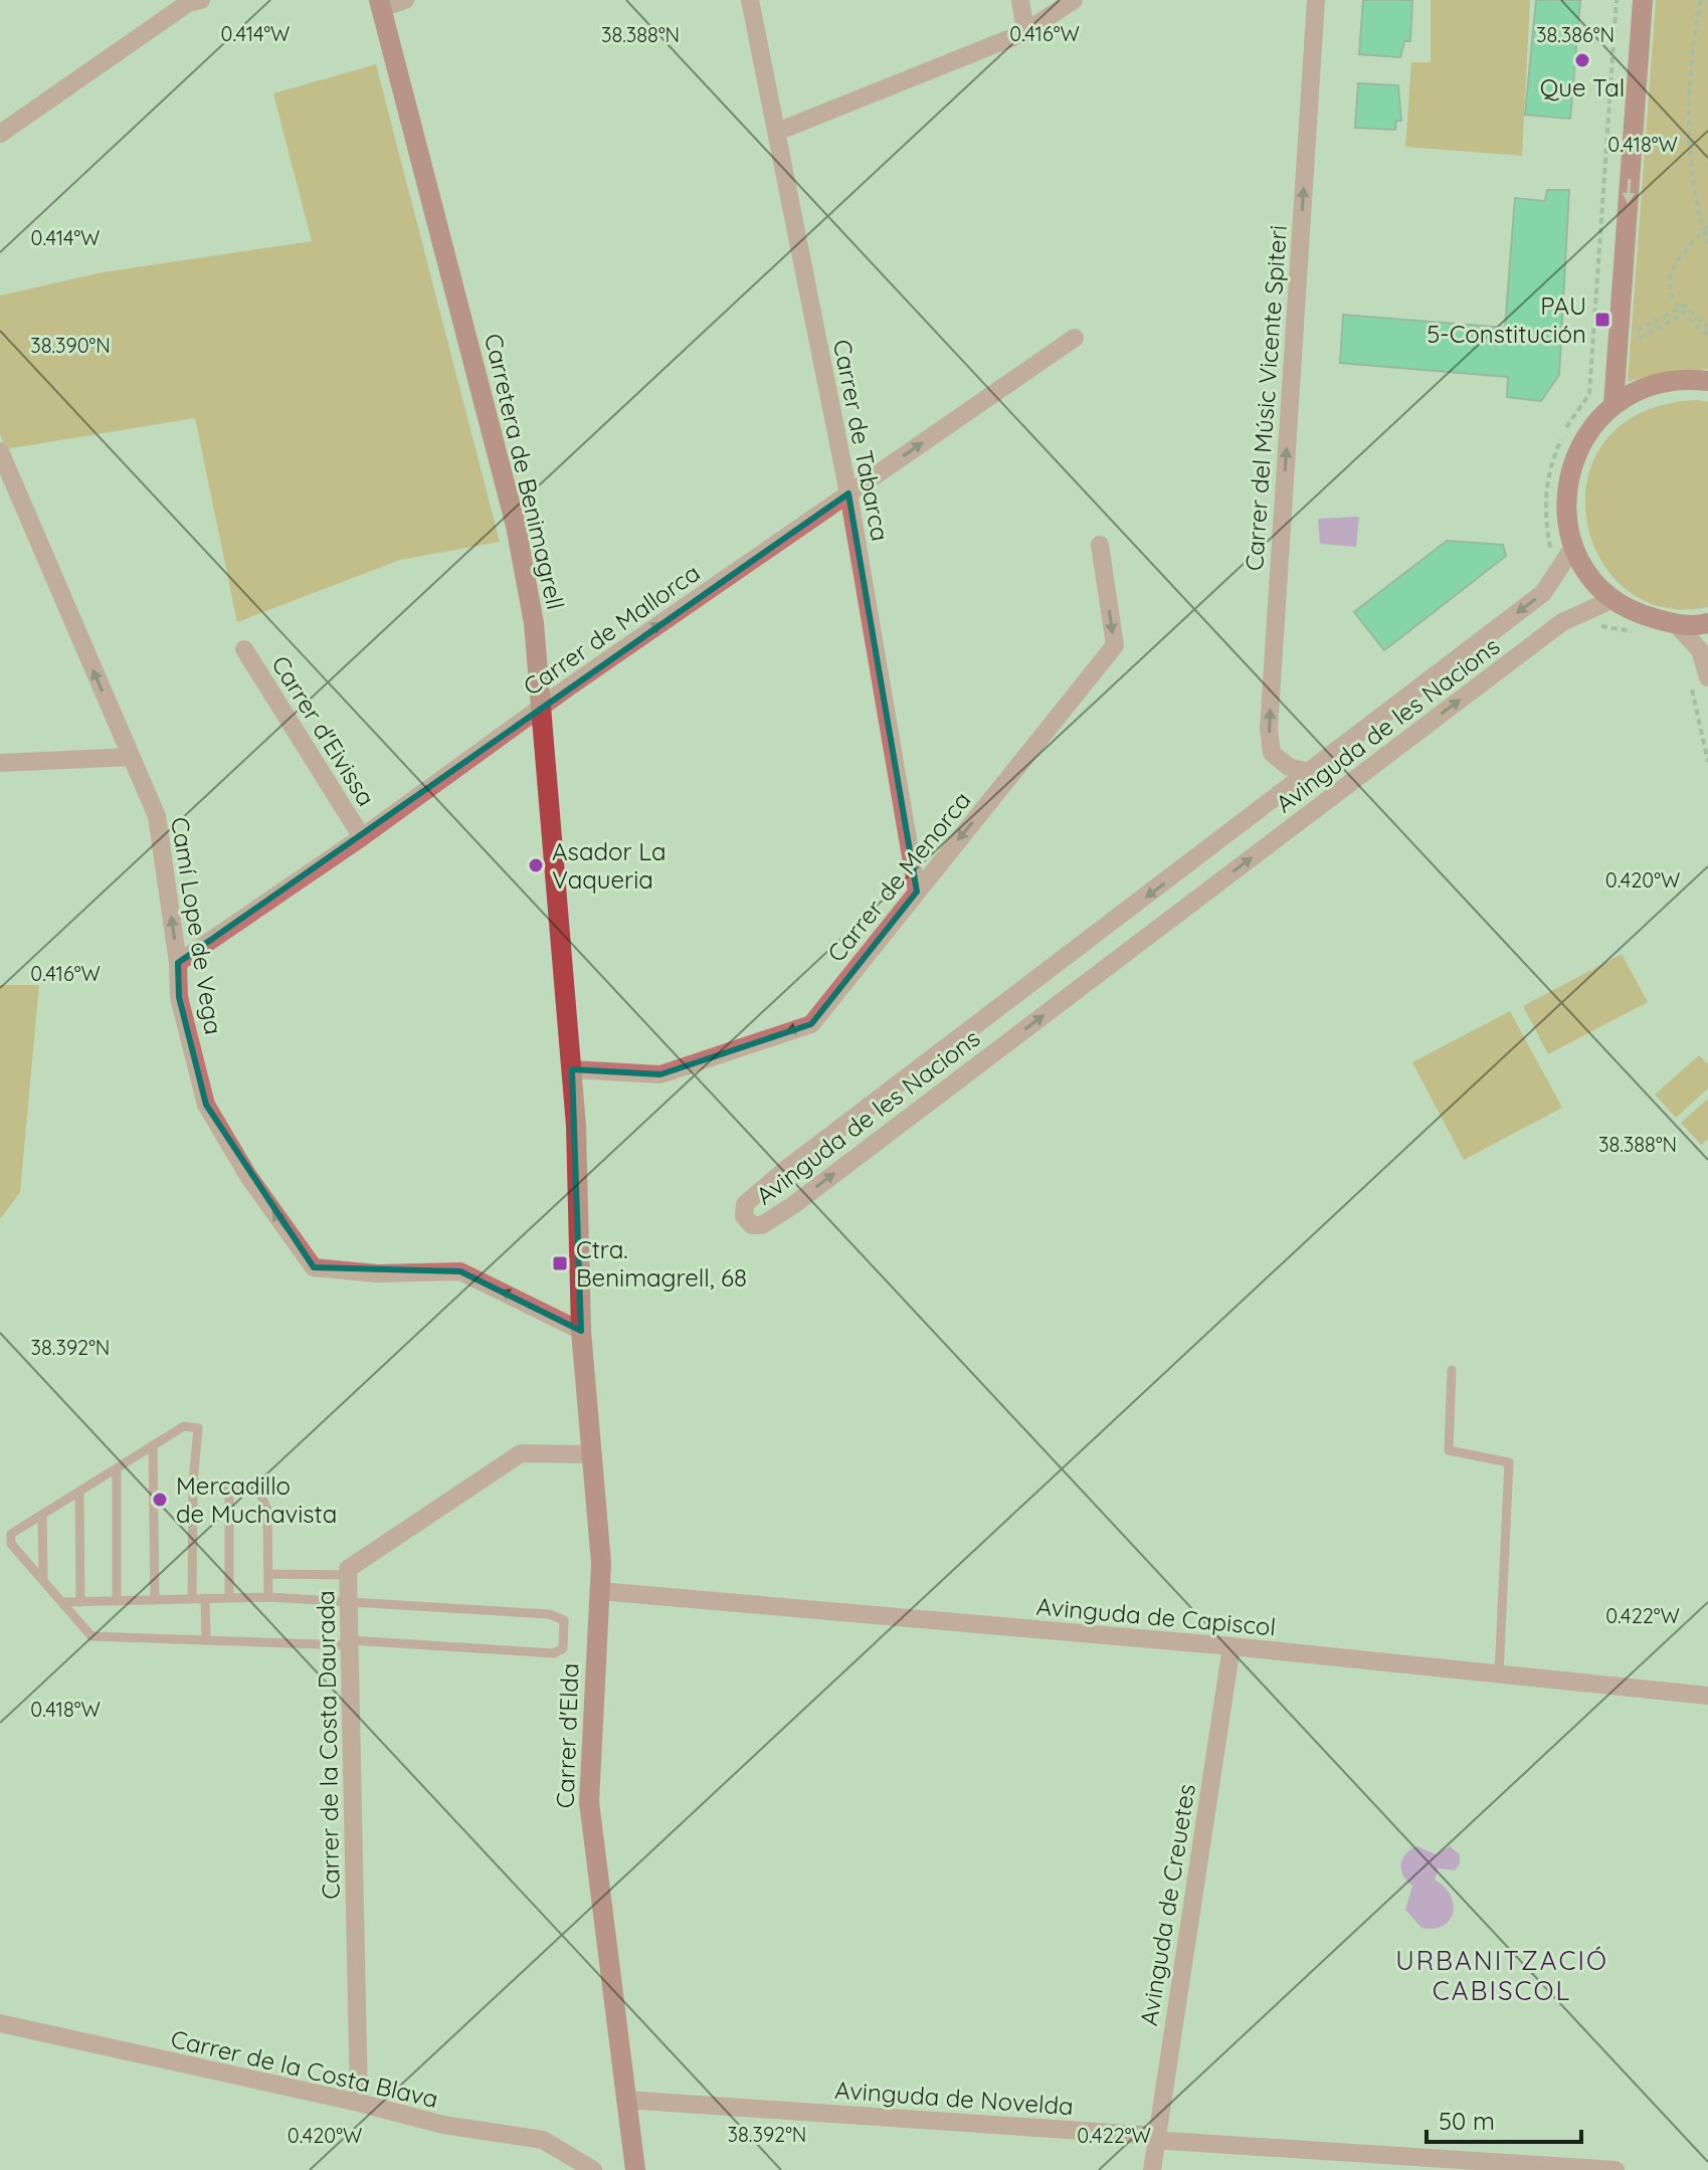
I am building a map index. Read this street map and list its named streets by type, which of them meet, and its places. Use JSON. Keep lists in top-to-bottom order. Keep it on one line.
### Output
{"streets":{"street":["Carrer del Músic Vicente Spiteri","Carrer de Tabarca","Carretera de Benimagrell","Carrer de Mallorca","Avinguda de les Nacions","Carrer d'Eivissa","Carrer de Menorca","Camí Lope de Vega","Avinguda de Capiscol","Carrer d'Elda","Carrer de la Costa Daurada","Avinguda de Creuetes","Carrer de la Costa Blava","Avinguda de Novelda"]},"crossings":[["Carrer del Músic Vicente Spiteri","Avinguda de les Nacions"],["Carrer de Tabarca","Carrer de Mallorca"],["Carrer de Tabarca","Carrer de Menorca"],["Carretera de Benimagrell","Carrer de Mallorca"],["Carretera de Benimagrell","Carrer de Menorca"],["Carretera de Benimagrell","Carrer d'Elda"],["Carrer de Mallorca","Carrer d'Eivissa"],["Carrer de Mallorca","Camí Lope de Vega"],["Camí Lope de Vega","Carrer d'Elda"],["Avinguda de Capiscol","Carrer d'Elda"],["Avinguda de Capiscol","Avinguda de Creuetes"],["Carrer d'Elda","Carrer de la Costa Daurada"],["Carrer d'Elda","Avinguda de Novelda"],["Carrer de la Costa Daurada","Carrer de la Costa Blava"],["Avinguda de Creuetes","Avinguda de Novelda"]],"one_way":["Carrer del Músic Vicente Spiteri","Carrer de Mallorca","Carrer de Menorca","Camí Lope de Vega"],"districts":["URBANITZACIÓ CABISCOL"],"places":{"other":["Que Tal","Asador La Vaqueria","Mercadillo de Muchavista"],"transit":["PAU 5-Constitución","Ctra. Benimagrell, 68"]},"scale_bar":"50 m","coordinates":["0.414°W","0.416°W","38.388°N","38.386°N","0.418°W","38.390°N","0.420°W","38.392°N","0.422°W"]}
